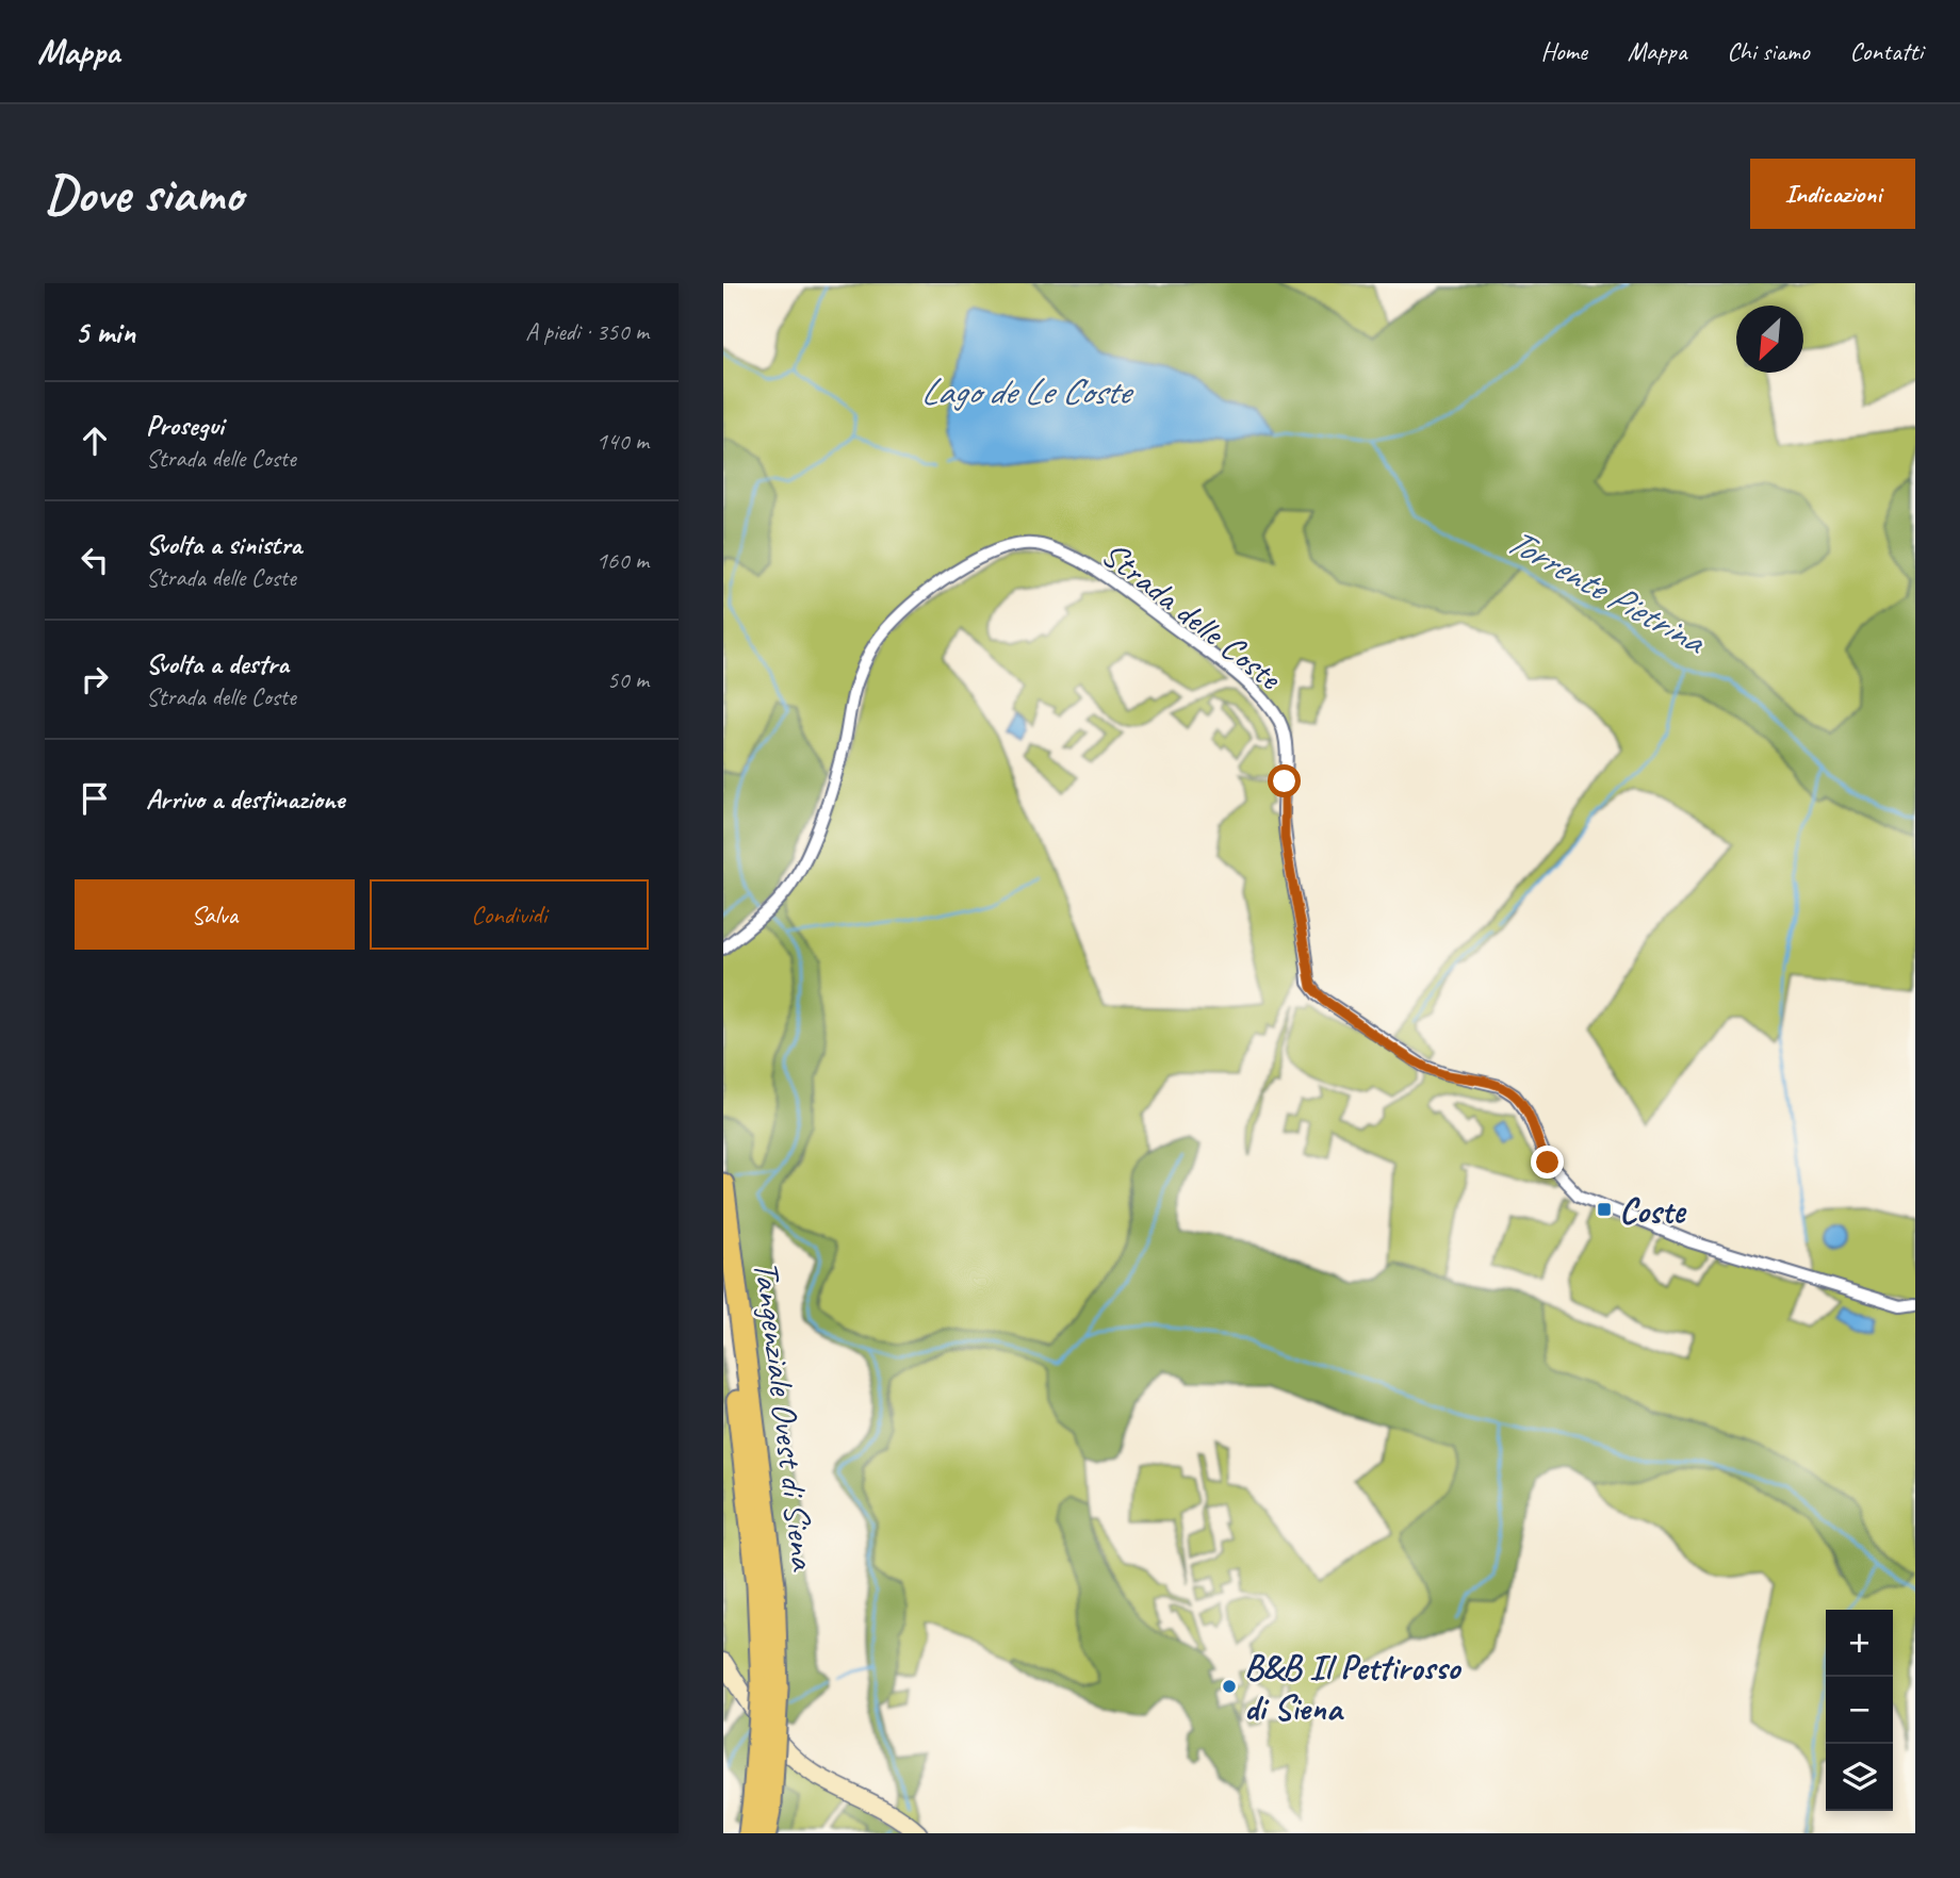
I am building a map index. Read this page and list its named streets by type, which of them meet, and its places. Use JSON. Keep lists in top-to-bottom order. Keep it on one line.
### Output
{"streets":{"highway":["Tangenziale Ovest di Siena"],"street":["Strada delle Coste"]},"water":["Lago de Le Coste","Torrente Pietrina"],"places":{"transit":["Coste"],"other":["B&B Il Pettirosso di Siena"]},"north":"bottom left","page":{"header":"Mappa","nav":["Home","Mappa","Chi siamo","Contatti"],"buttons":["Indicazioni",["Salva","Condividi"]],"title":"Dove siamo","heading":["5 min","A piedi · 350 m"],"list":[["Prosegui","Strada delle Coste","140 m"],["Svolta a sinistra","Strada delle Coste","160 m"],["Svolta a destra","Strada delle Coste","50 m"],"Arrivo a destinazione"],"map_buttons":["+","−"]}}
